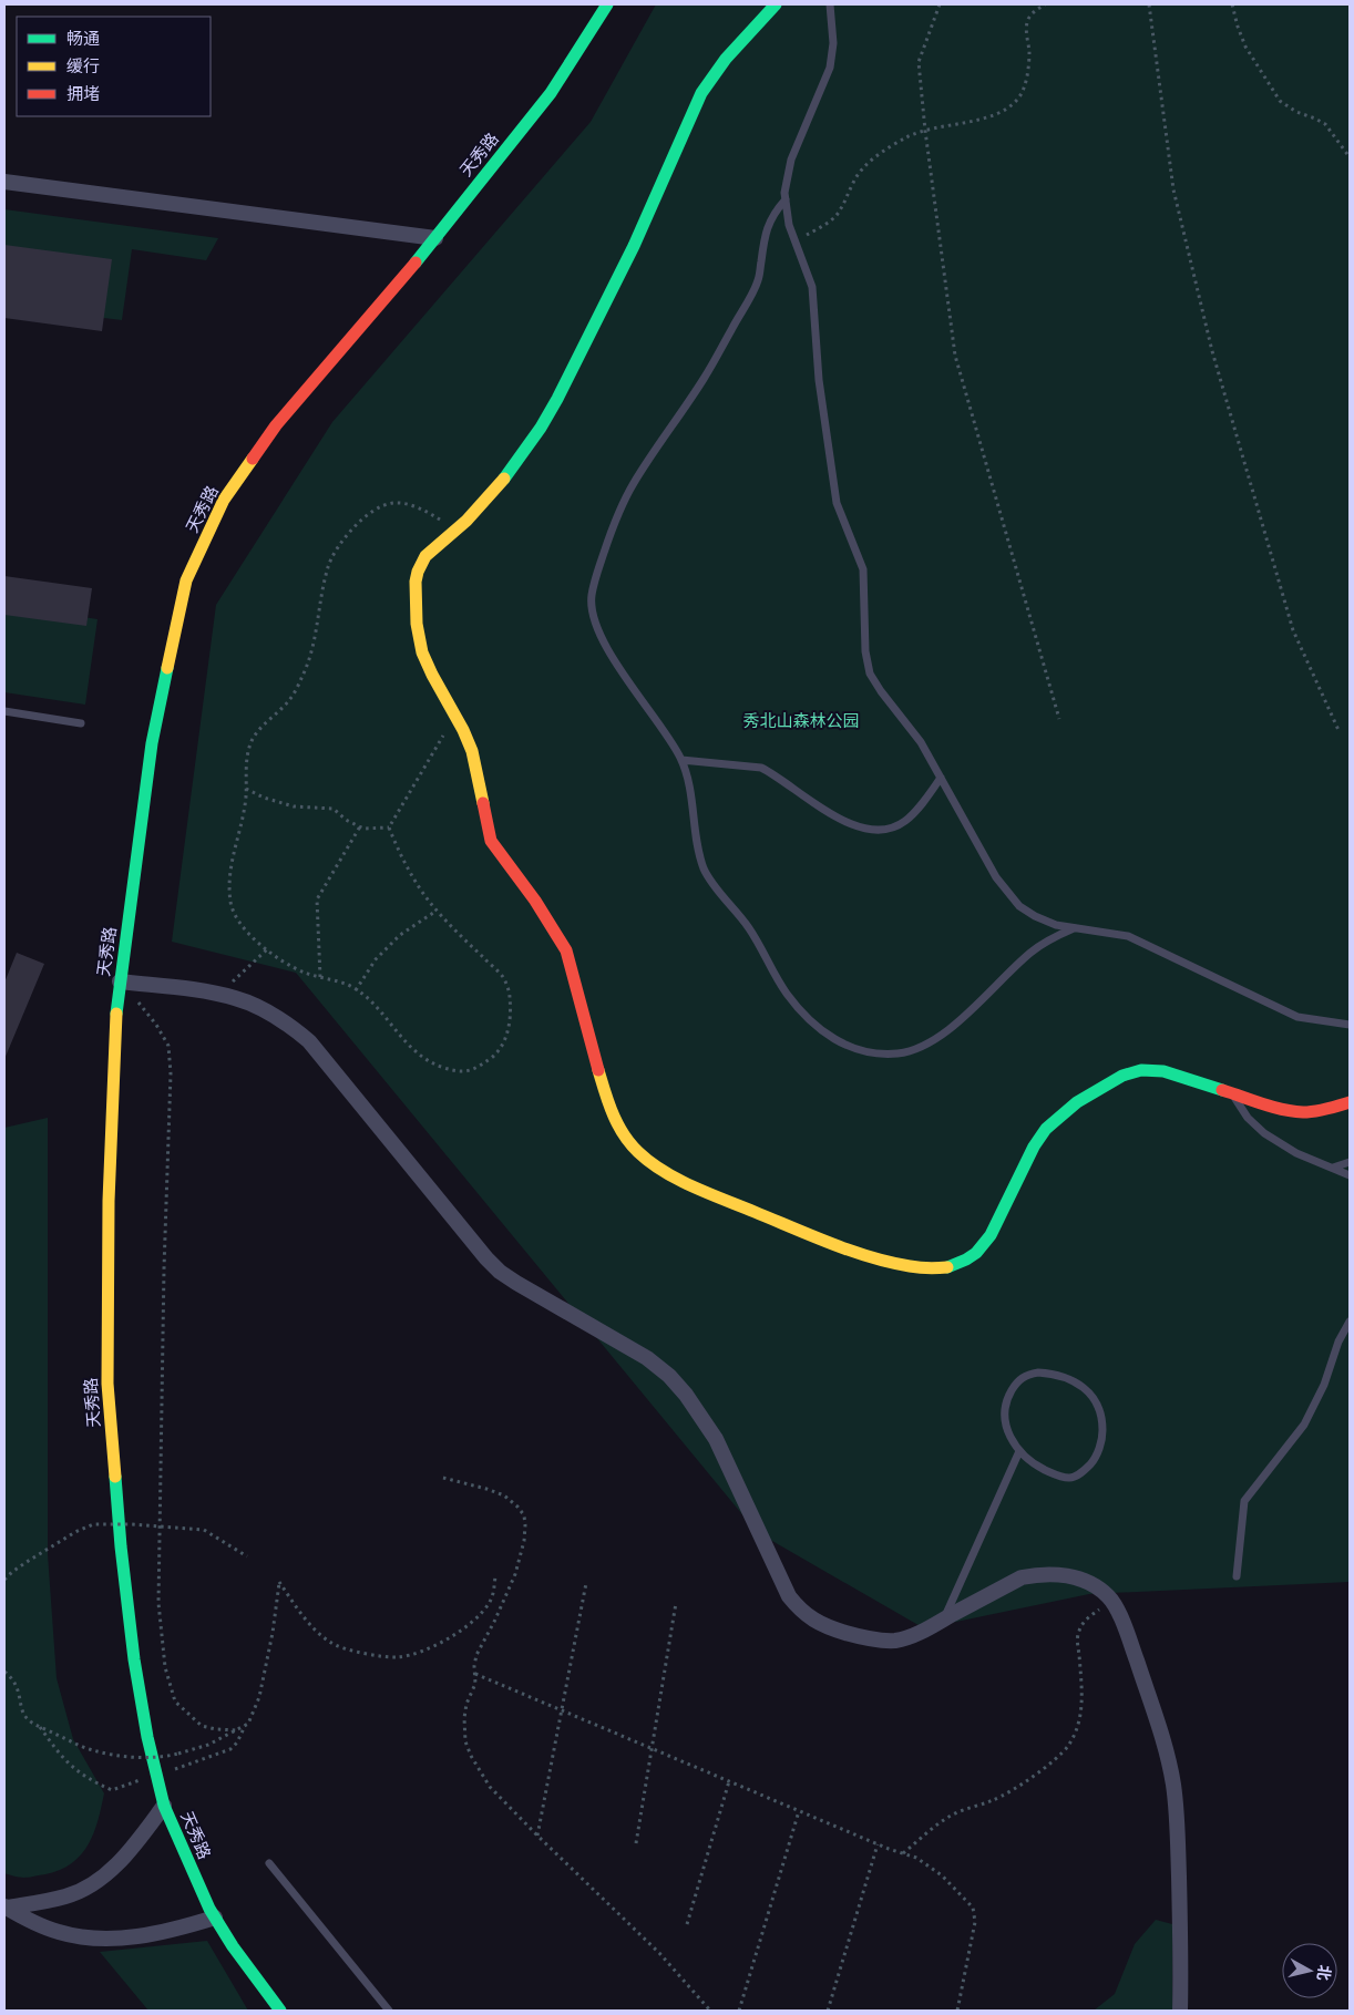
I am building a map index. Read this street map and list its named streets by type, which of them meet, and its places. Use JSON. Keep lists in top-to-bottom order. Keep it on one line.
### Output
{"streets":{"main road":["天秀路"]},"parks":["秀北山森林公园"],"legend":["畅通","缓行","拥堵"],"north":"right"}
